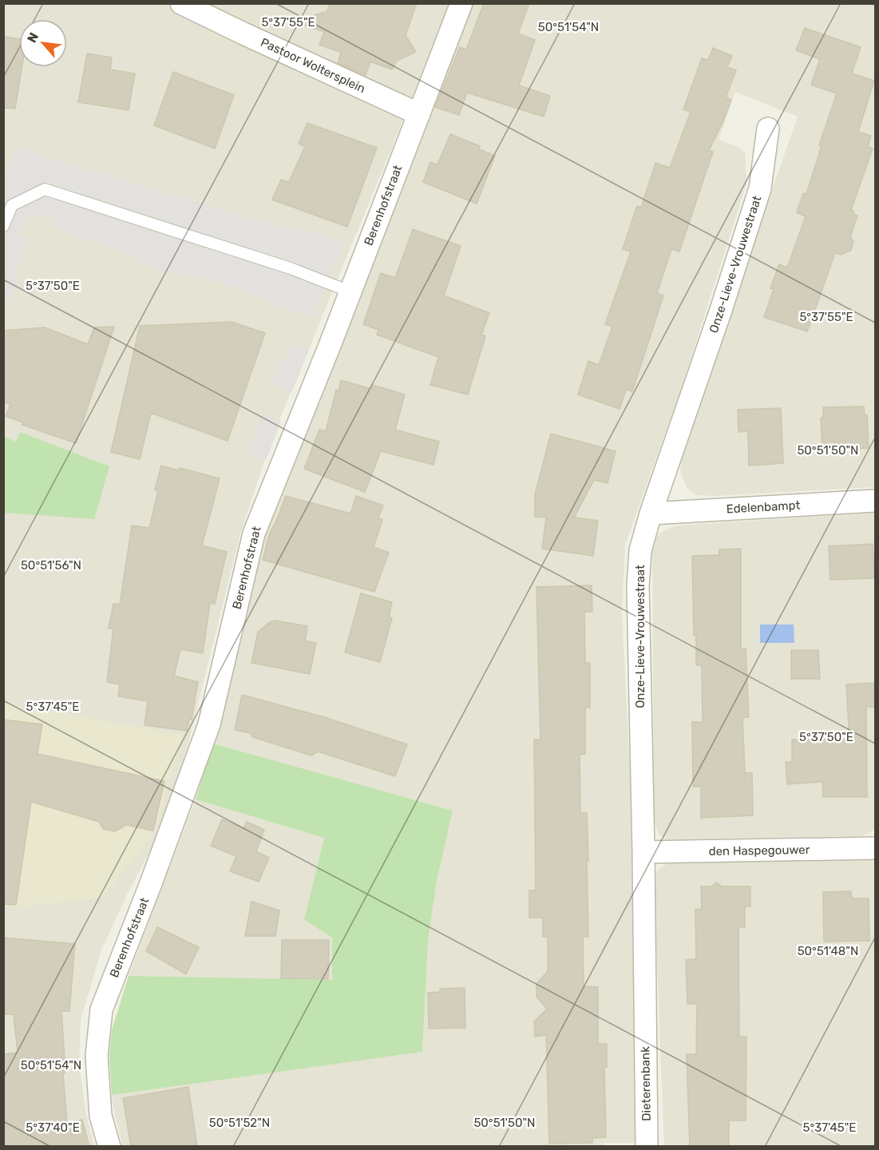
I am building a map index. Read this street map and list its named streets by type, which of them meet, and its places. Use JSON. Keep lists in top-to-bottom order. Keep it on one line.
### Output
{"streets":{"street":["Pastoor Woltersplein","Berenhofstraat","Onze-Lieve-Vrouwestraat","Edelenbampt","den Haspegouwer","Dieterenbank"]},"crossings":[["Pastoor Woltersplein","Berenhofstraat"],["Onze-Lieve-Vrouwestraat","Edelenbampt"],["Onze-Lieve-Vrouwestraat","den Haspegouwer"],["Onze-Lieve-Vrouwestraat","Dieterenbank"]],"north":"top left","coordinates":["5°37'55\"E","50°51'54\"N","5°37'50\"E","50°51'50\"N","50°51'56\"N","5°37'45\"E","50°51'48\"N","50°51'52\"N","5°37'40\"E"]}
